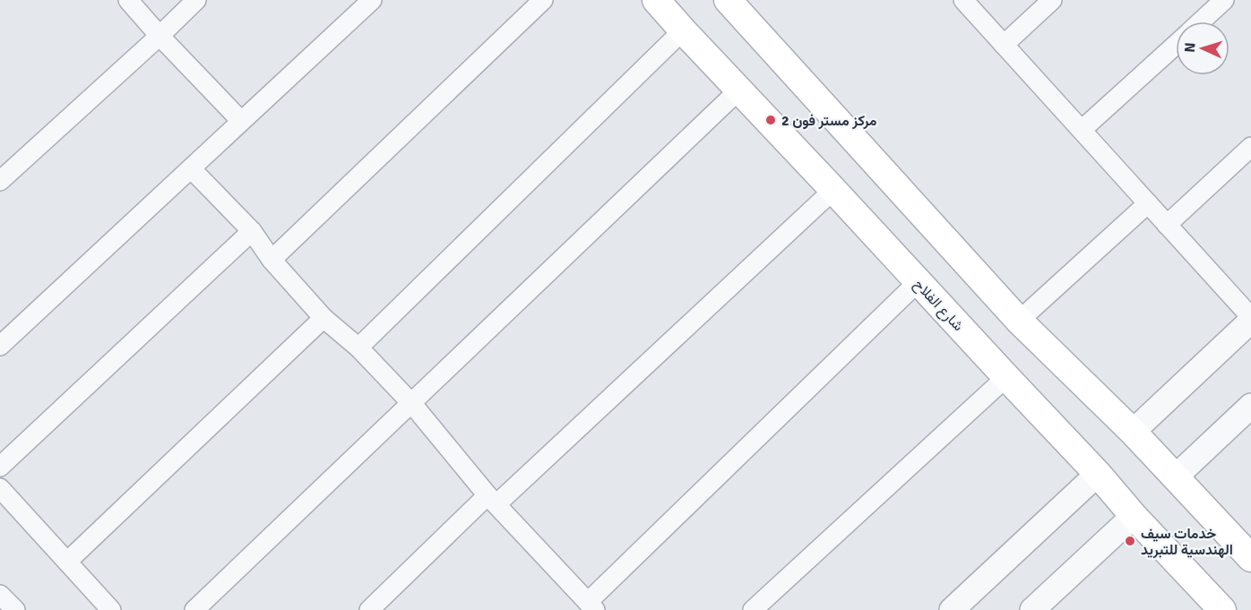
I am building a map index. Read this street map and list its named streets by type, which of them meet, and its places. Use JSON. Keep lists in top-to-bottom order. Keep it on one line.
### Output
{"streets":{"main road":["شارع الفلاح"]},"places":["مركز مستر فون 2","خدمات سيف الهندسية للتبريد"],"north":"left"}
